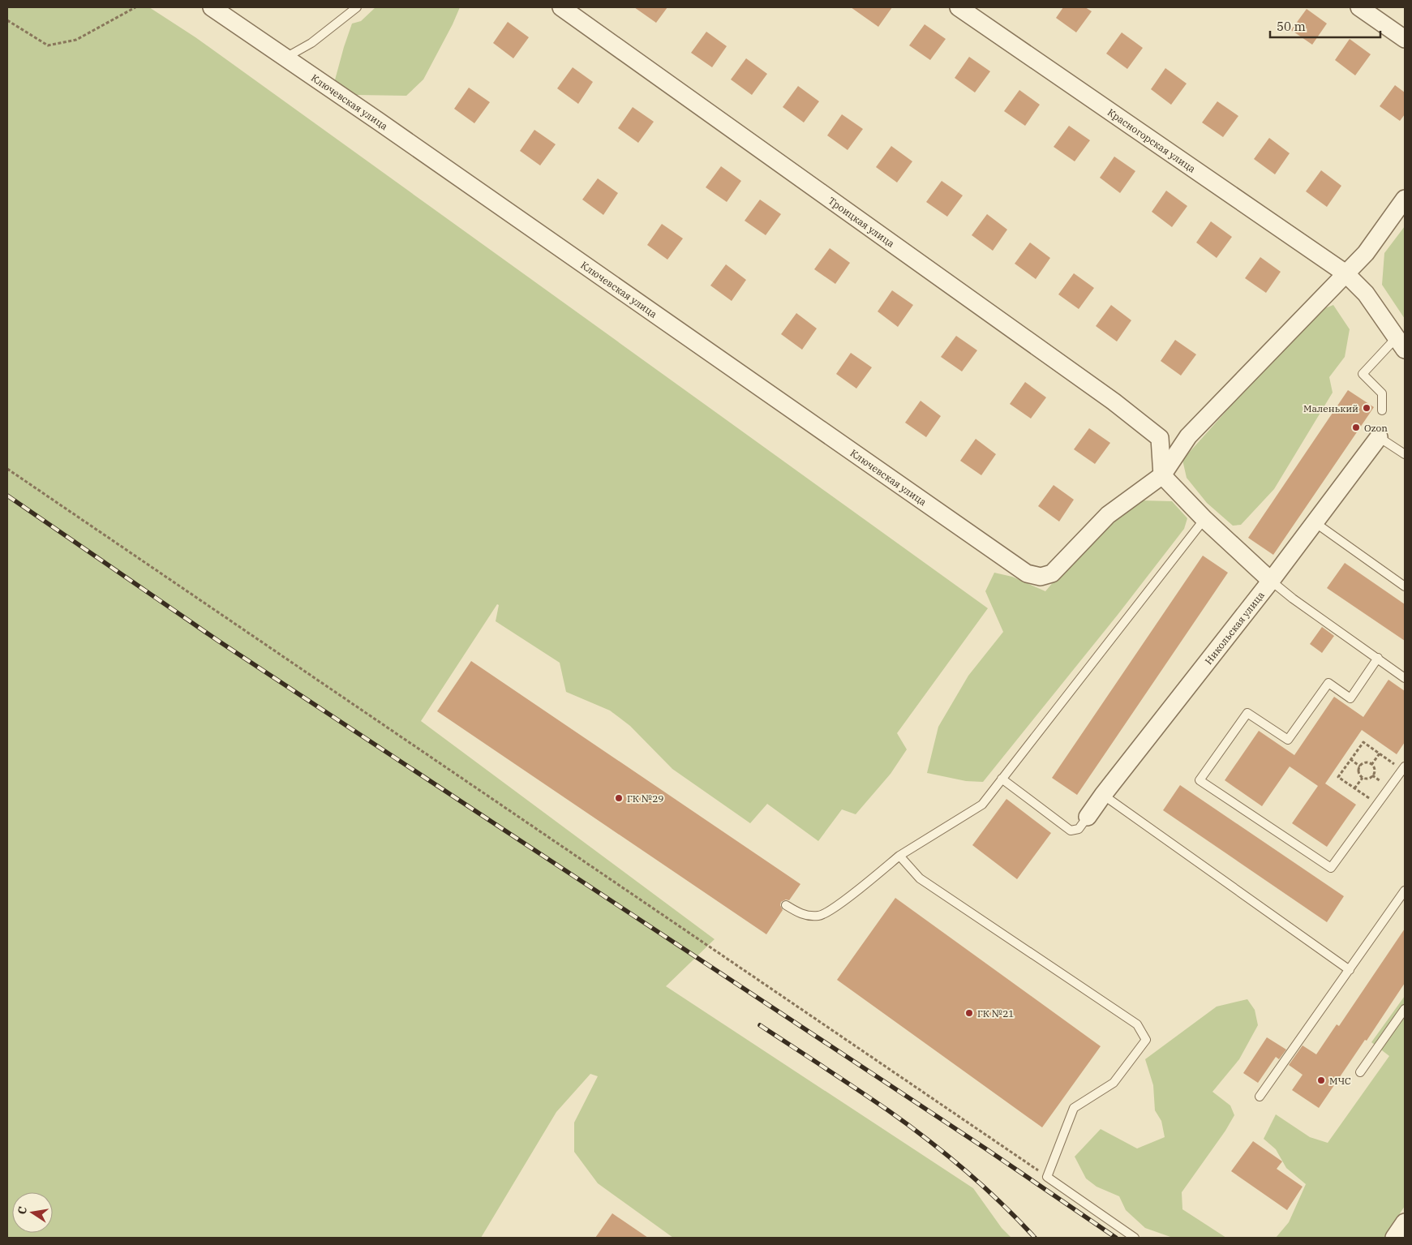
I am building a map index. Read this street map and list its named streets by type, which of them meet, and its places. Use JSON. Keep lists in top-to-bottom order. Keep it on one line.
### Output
{"streets":{"street":["Ключевская улица","Красногорская улица","Троицкая улица","Никольская улица"]},"crossings":[["Ключевская улица","Троицкая улица"]],"places":["Маленький","Ozon","ГК №29","ГК №21","МЧС"],"scale_bar":"50 m","north":"left"}
